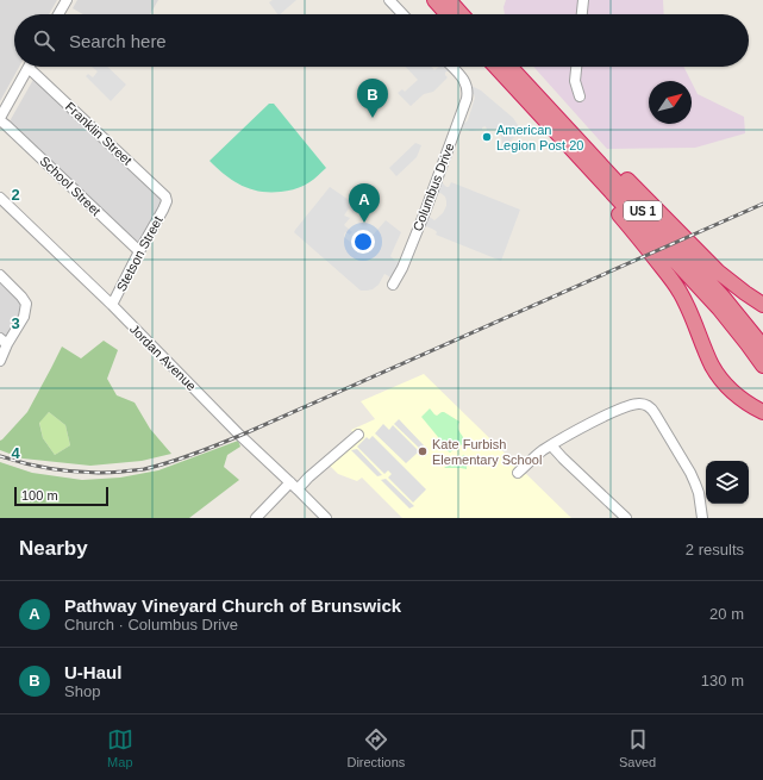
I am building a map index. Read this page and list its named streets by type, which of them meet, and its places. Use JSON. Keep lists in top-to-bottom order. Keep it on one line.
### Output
{"streets":{"highway":["US 1"],"street":["Franklin Street","School Street","Columbus Drive","Stetson Street","Jordan Avenue"]},"crossings":[["Franklin Street","Stetson Street"],["School Street","Stetson Street"],["Stetson Street","Jordan Avenue"]],"places":["American Legion Post 20","Kate Furbish Elementary School"],"scale_bar":"100 m","north":"top right","page":{"search":"Search here","pins":["B","A"],"scale":"100 m","heading":["Nearby","2 results"],"list":[{"mark":"A","name":"Pathway Vineyard Church of Brunswick","note":"Church · Columbus Drive","value":"20 m"},{"mark":"B","name":"U-Haul","note":"Shop","value":"130 m"}],"nav":["Map","Directions","Saved"]},"grid":{"rows":["2","3","4"]}}
